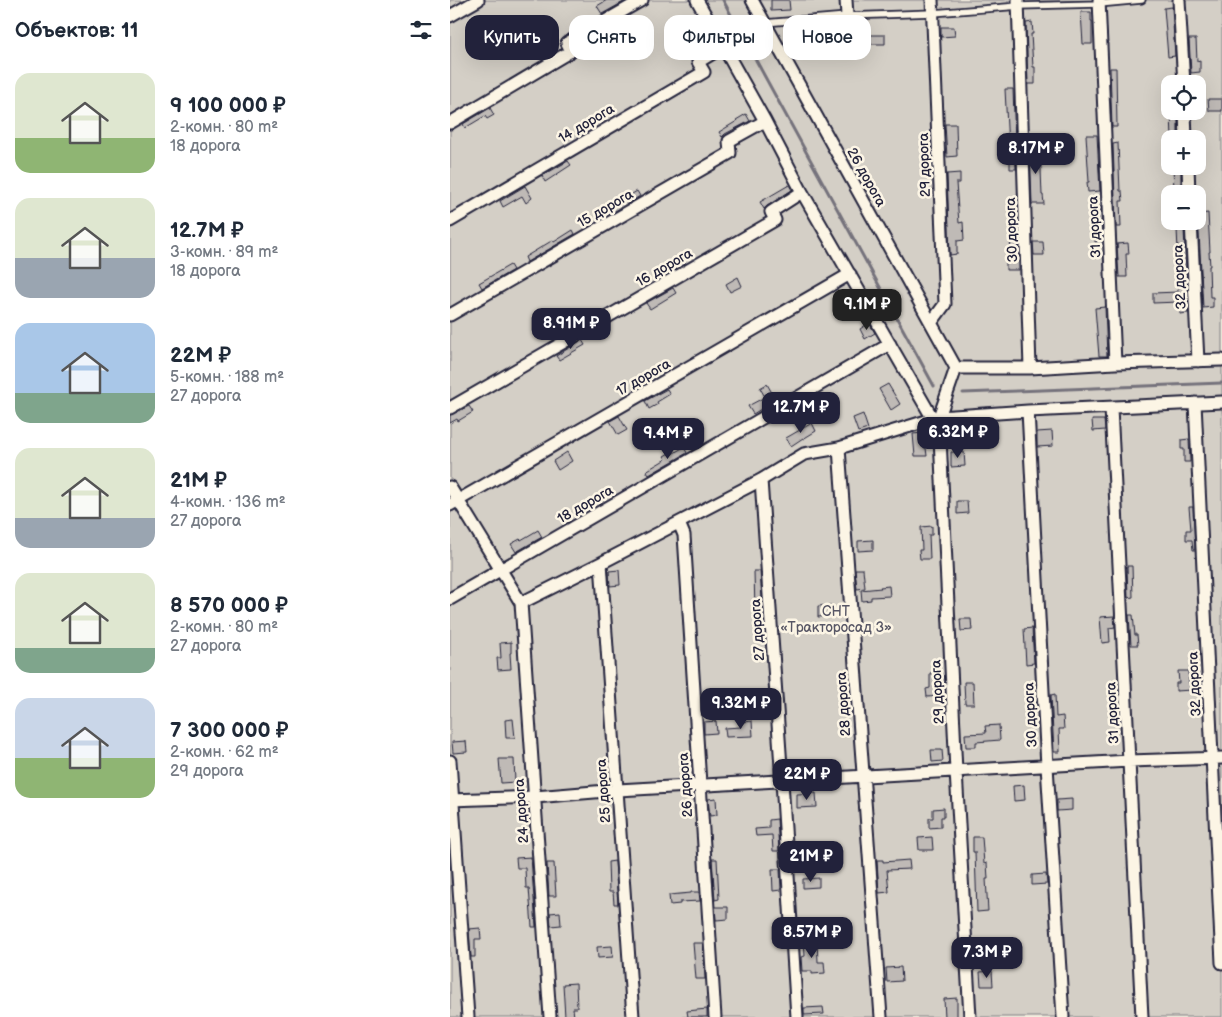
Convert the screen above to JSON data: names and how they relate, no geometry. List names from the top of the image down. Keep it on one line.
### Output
{"streets":{"street":["14 дорога","29 дорога","26 дорога","15 дорога","31 дорога","30 дорога","16 дорога","32 дорога","17 дорога","18 дорога","27 дорога","28 дорога","25 дорога","24 дорога"]},"crossings":[["29 дорога","26 дорога"]],"parks":["СНТ «Тракторосад 3»"],"page":{"heading":"Объектов: 11","chip":["Купить","Снять","Фильтры","Новое"],"list":[{"name":"9 100 000 ₽","note":"2-комн. · 80 m² · 18 дорога"},{"name":"12.7M ₽","note":"3-комн. · 89 m² · 18 дорога"},{"name":"22M ₽","note":"5-комн. · 188 m² · 27 дорога"},{"name":"21M ₽","note":"4-комн. · 136 m² · 27 дорога"},{"name":"8 570 000 ₽","note":"2-комн. · 80 m² · 27 дорога"},{"name":"7 300 000 ₽","note":"2-комн. · 62 m² · 29 дорога"}],"map_buttons":["+","−"],"price":["8.17M ₽","9.1M ₽","8.91M ₽","12.7M ₽","6.32M ₽","9.4M ₽","9.32M ₽","22M ₽","21M ₽","8.57M ₽","7.3M ₽"]}}
